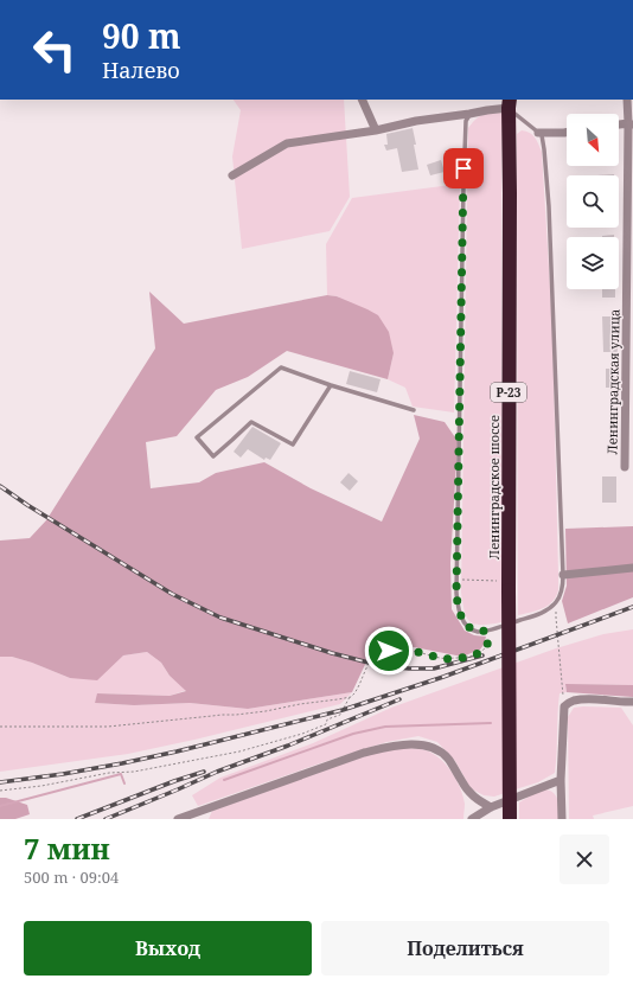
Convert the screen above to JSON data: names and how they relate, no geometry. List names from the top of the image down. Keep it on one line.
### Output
{"streets":{"highway":["Р-23","Ленинградское шоссе"],"street":["Ленинградская улица"]},"north":"bottom right","page":{"turn":["90 m","Налево"],"heading":["7 мин","500 m · 09:04"],"buttons":["Выход","Поделиться"]}}
